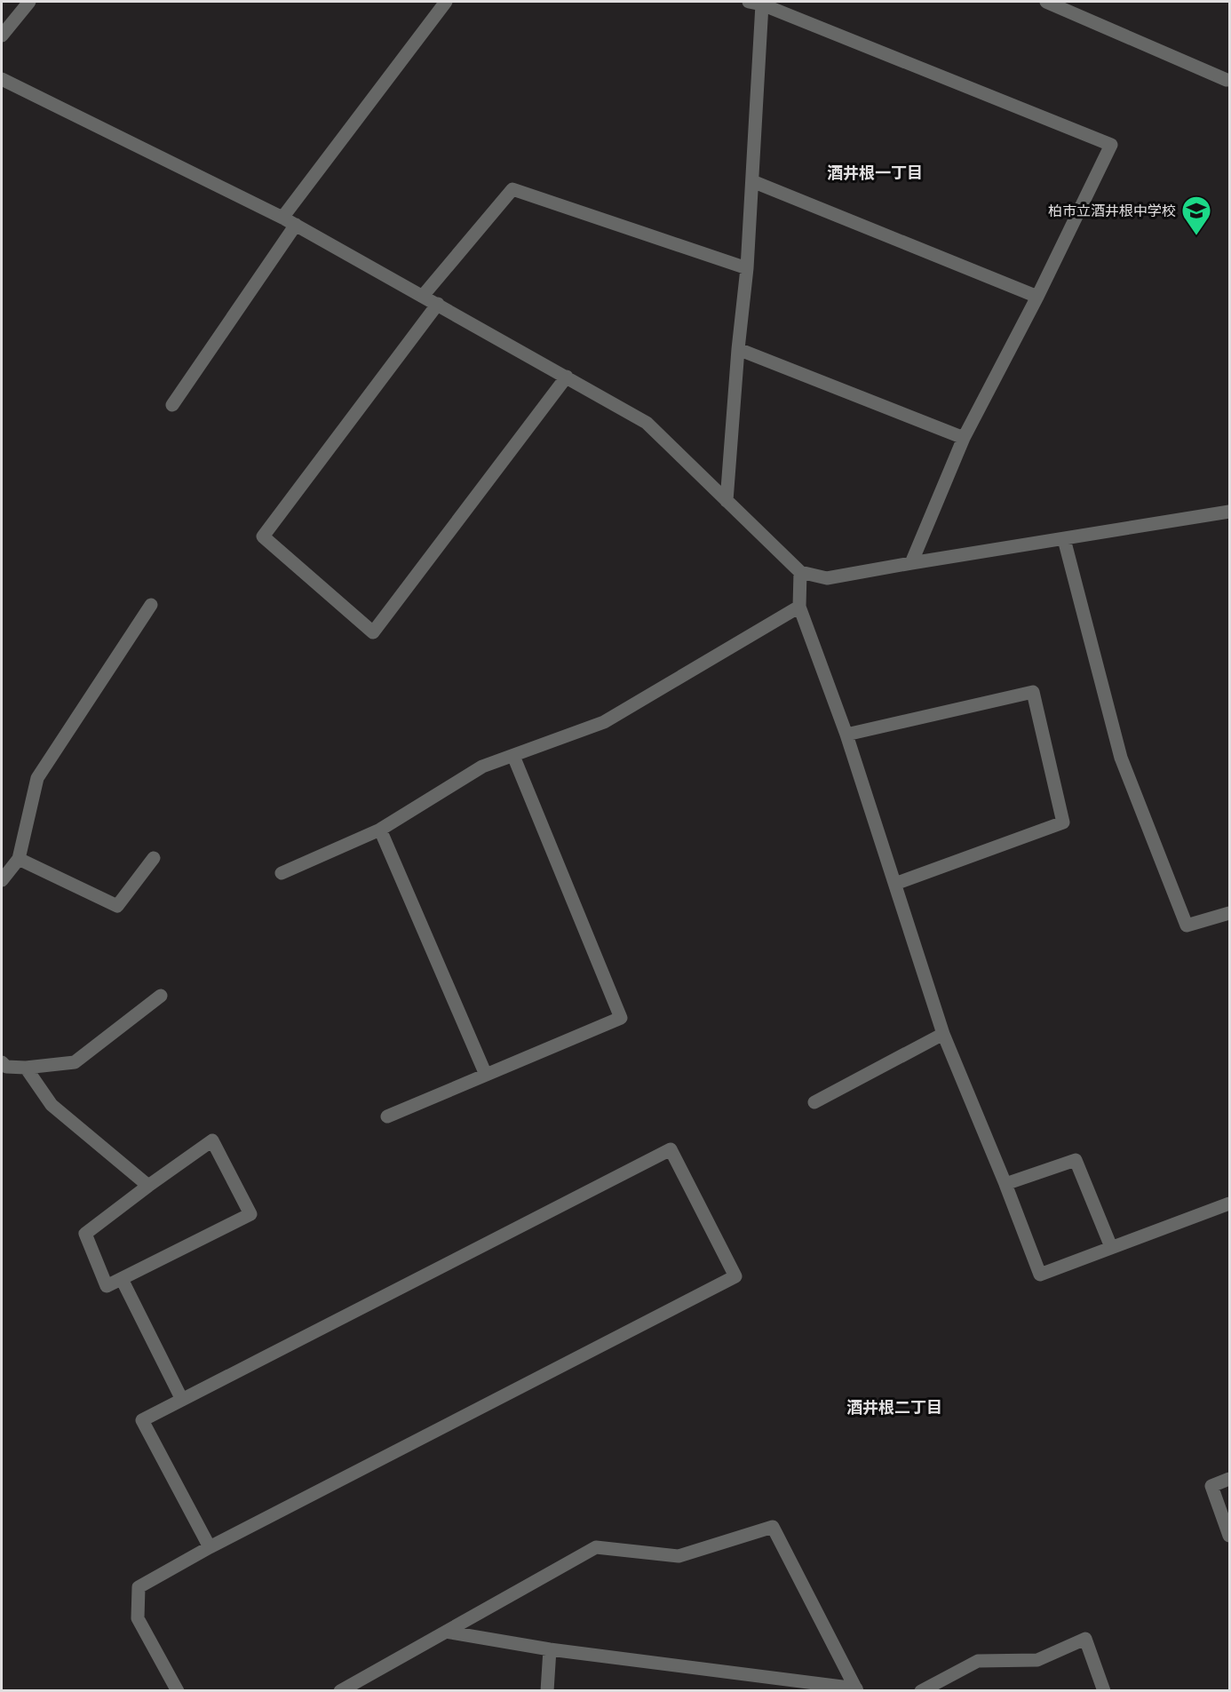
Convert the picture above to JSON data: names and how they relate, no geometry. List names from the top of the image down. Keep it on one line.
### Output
{"districts":["酒井根一丁目","酒井根二丁目"],"places":{"school or university":["柏市立酒井根中学校"]}}
